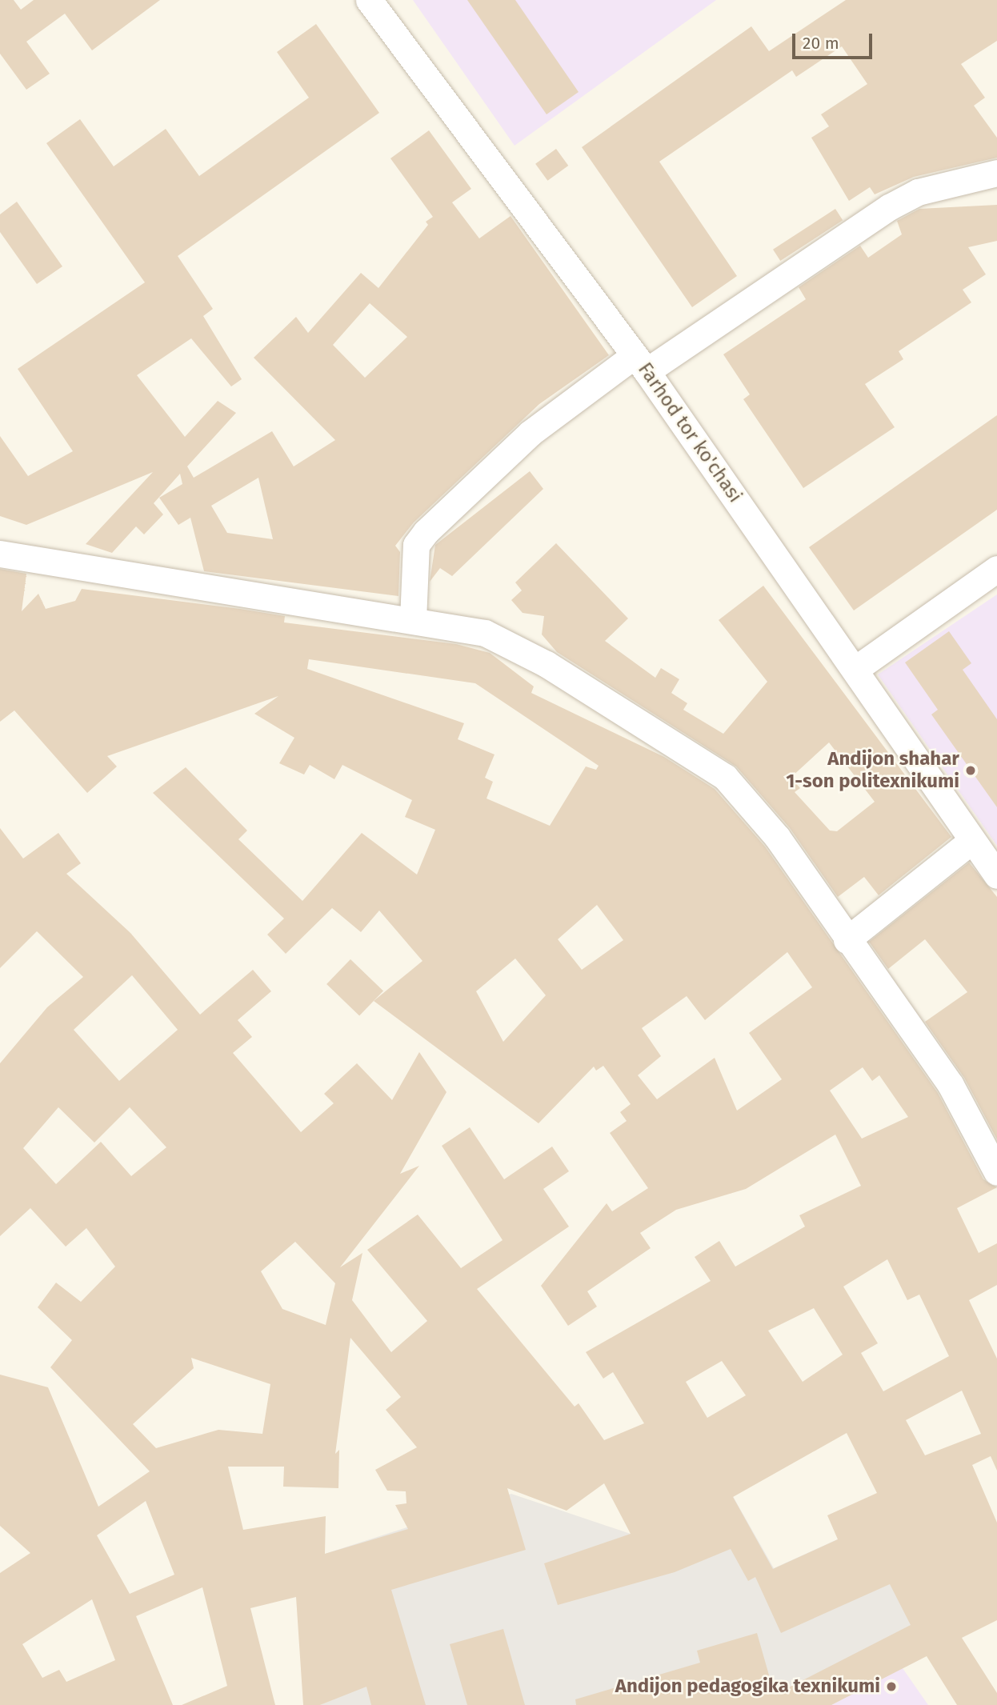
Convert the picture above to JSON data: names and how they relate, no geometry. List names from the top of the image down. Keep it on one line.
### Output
{"streets":{"street":["Farhod tor ko'chasi"]},"places":["Andijon shahar 1-son politexnikumi","Andijon pedagogika texnikumi"],"scale_bar":"20 m"}
